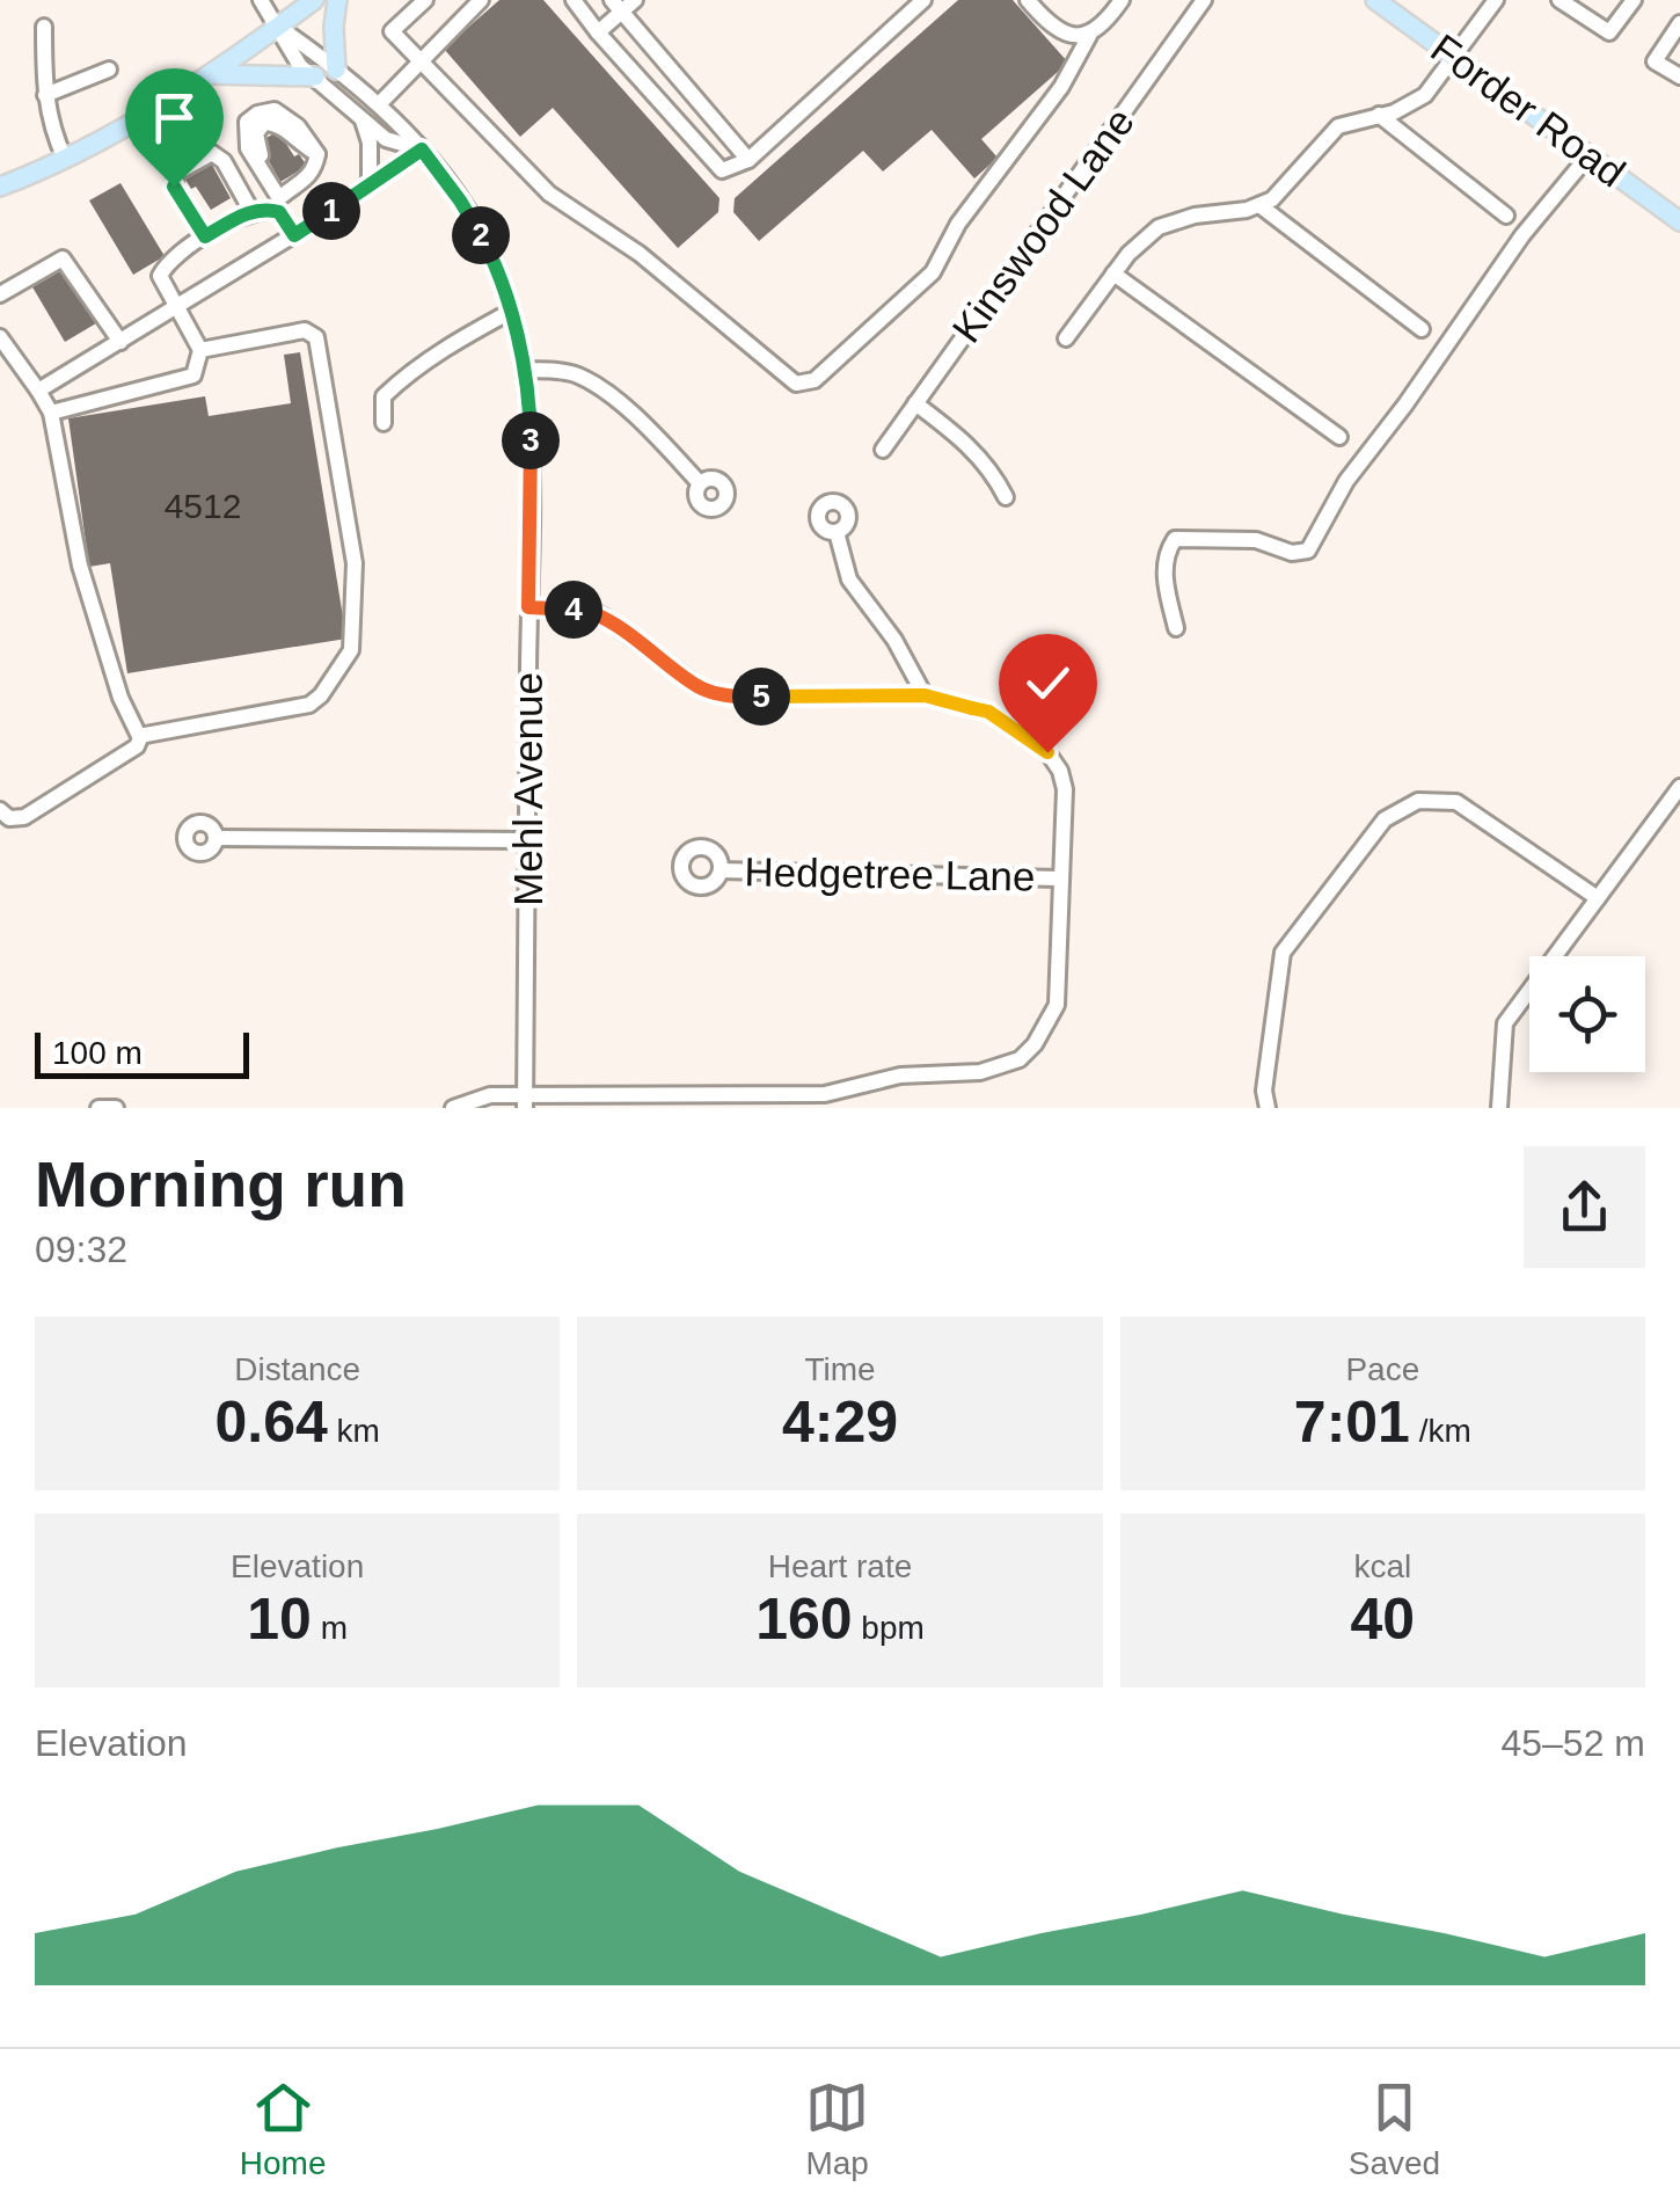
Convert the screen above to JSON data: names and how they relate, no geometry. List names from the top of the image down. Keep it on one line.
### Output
{"streets":{"main road":["Forder Road"],"street":["Kinswood Lane","Mehl Avenue","Hedgetree Lane"]},"house_numbers":["4512"],"scale_bar":"100 m","page":{"pins":["1","2","3","4","5"],"scale":"100 m","heading":["Morning run","09:32"],"stats":[["Distance","0.64 km"],["Time","4:29"],["Pace","7:01 /km"],["Elevation","10 m"],["Heart rate","160 bpm"],["kcal","40"]],"chart":["Elevation","45–52 m"],"tabs":["Home","Map","Saved"]}}
